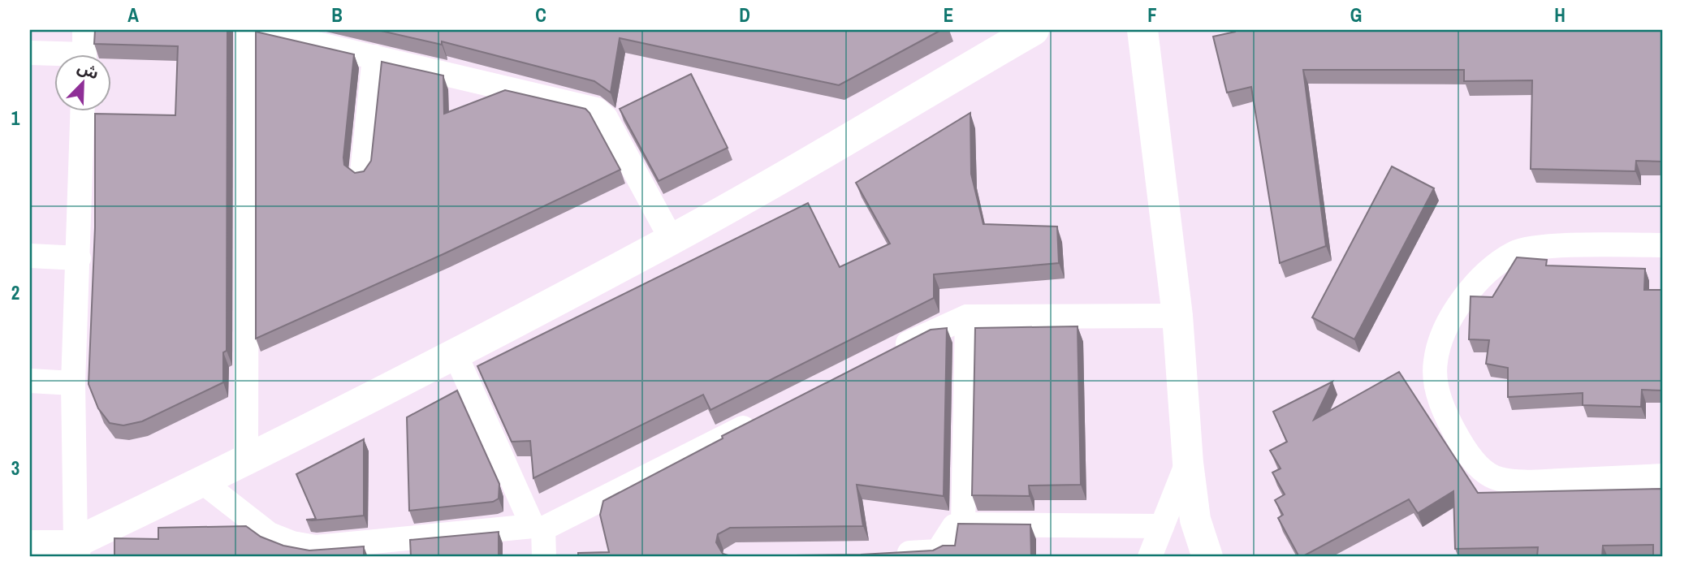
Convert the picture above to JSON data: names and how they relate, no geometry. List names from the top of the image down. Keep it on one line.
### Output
{"north":"top right","grid":{"columns":["A","B","C","D","E","F","G","H"],"rows":["1","2","3"]}}
